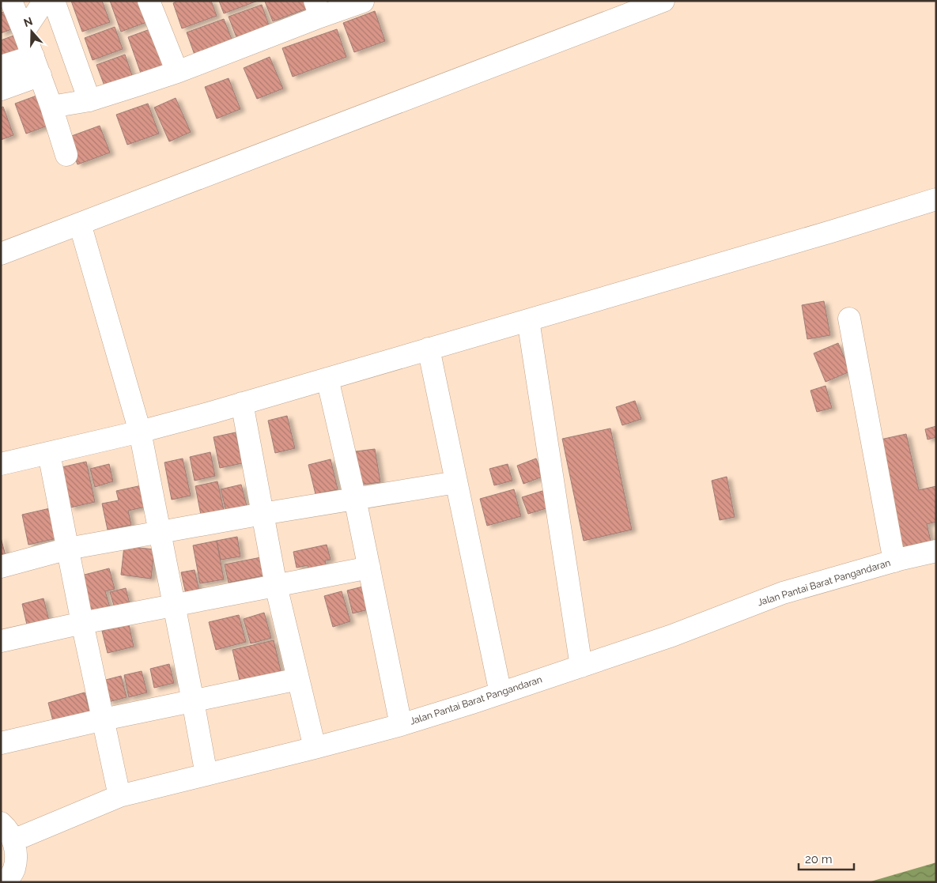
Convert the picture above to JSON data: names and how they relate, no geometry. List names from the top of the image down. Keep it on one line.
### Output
{"streets":{"street":["Jalan Pantai Barat Pangandaran"]},"scale_bar":"20 m","north":"top"}
